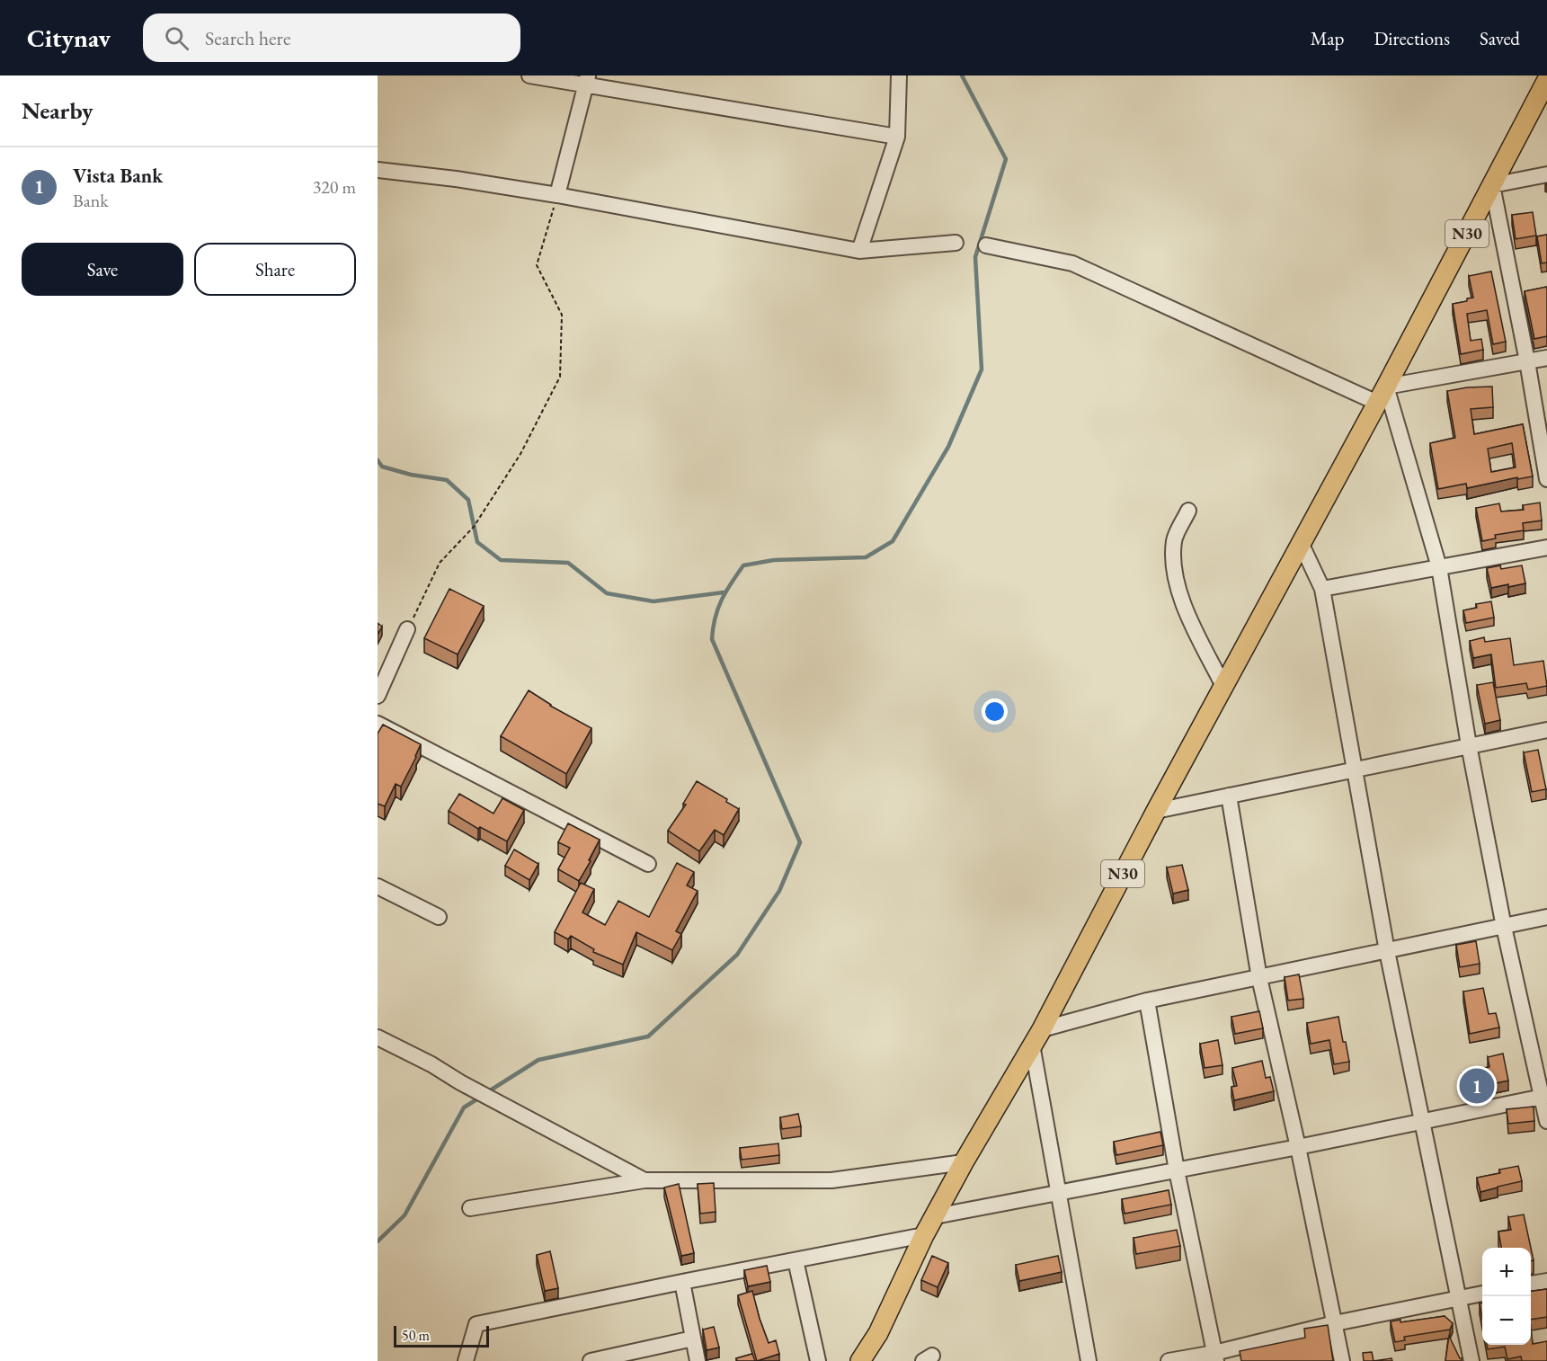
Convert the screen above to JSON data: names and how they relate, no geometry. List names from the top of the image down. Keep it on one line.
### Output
{"streets":{"main road":["N30"]},"scale_bar":"50 m","page":{"header":"Citynav","search":"Search here","nav":["Map","Directions","Saved"],"heading":"Nearby","list":[{"mark":"1","name":"Vista Bank","note":"Bank","value":"320 m"}],"buttons":["Save","Share"],"pins":"1","map_buttons":["+","−"],"scale":"50 m"}}
